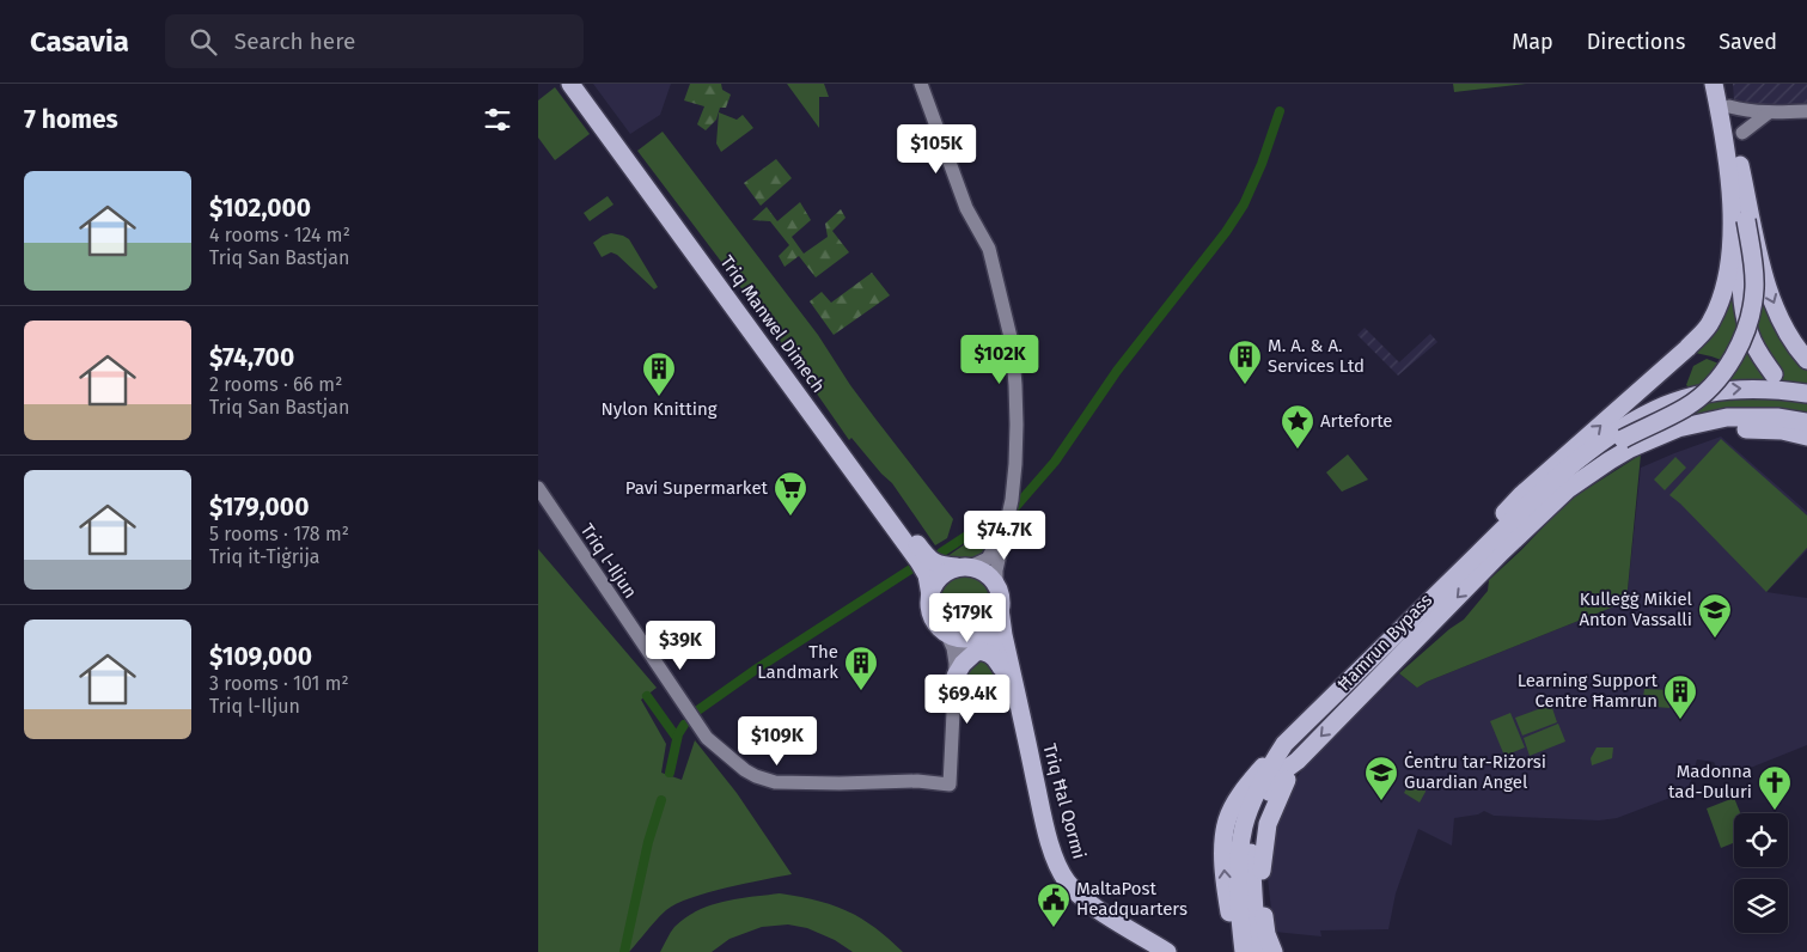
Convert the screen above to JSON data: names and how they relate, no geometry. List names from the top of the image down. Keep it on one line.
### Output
{"streets":{"highway":["Triq Manwel Dimech","Ħamrun Bypass","Triq Ħal Qormi"],"street":["Triq l-Iljun"]},"crossings":[["Triq Manwel Dimech","Triq Ħal Qormi"]],"places":{"building":["M. A. & A. Services Ltd","Nylon Knitting","The Landmark","Learning Support Centre Ħamrun"],"place":["Arteforte"],"supermarket":["Pavi Supermarket"],"school or university":["Kulleġġ Mikiel Anton Vassalli","Ċentru tar-Riżorsi Guardian Angel"],"church":["Madonna tad-Duluri"],"public building":["MaltaPost Headquarters"]},"page":{"header":"Casavia","search":"Search here","nav":["Map","Directions","Saved"],"heading":"7 homes","price":["$105K","$102K","$74.7K","$179K","$39K","$69.4K","$109K"],"list":[{"name":"$102,000","note":"4 rooms · 124 m² · Triq San Bastjan"},{"name":"$74,700","note":"2 rooms · 66 m² · Triq San Bastjan"},{"name":"$179,000","note":"5 rooms · 178 m² · Triq it-Tiġrija"},{"name":"$109,000","note":"3 rooms · 101 m² · Triq l-Iljun"}]}}
